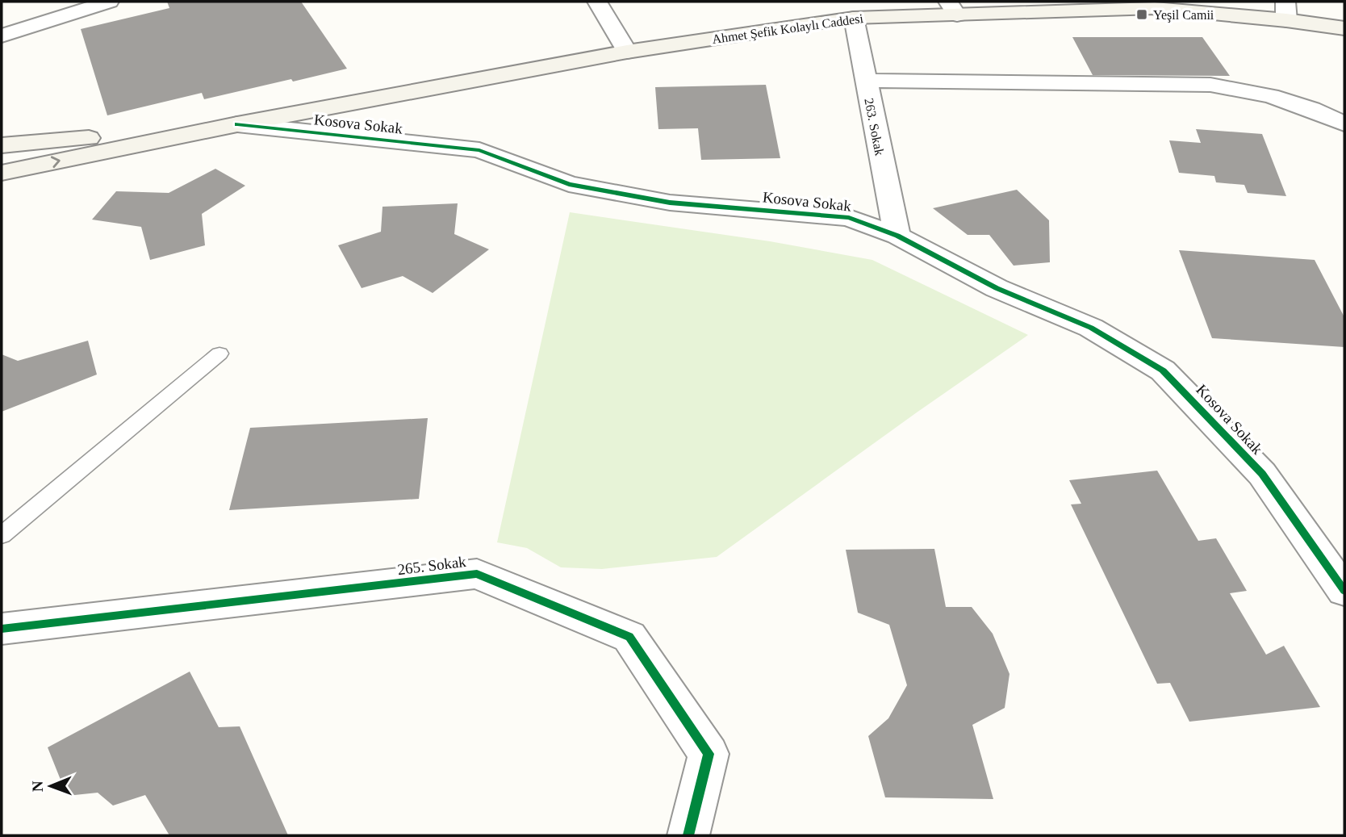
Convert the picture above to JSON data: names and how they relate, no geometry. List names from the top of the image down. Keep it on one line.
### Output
{"streets":{"main road":["Ahmet Şefik Kolaylı Caddesi"],"street":["Kosova Sokak","263. Sokak","265. Sokak"]},"crossings":[["Ahmet Şefik Kolaylı Caddesi","Kosova Sokak"],["Ahmet Şefik Kolaylı Caddesi","263. Sokak"],["Kosova Sokak","263. Sokak"]],"places":{"transit":["Yeşil Camii"]},"north":"left"}
